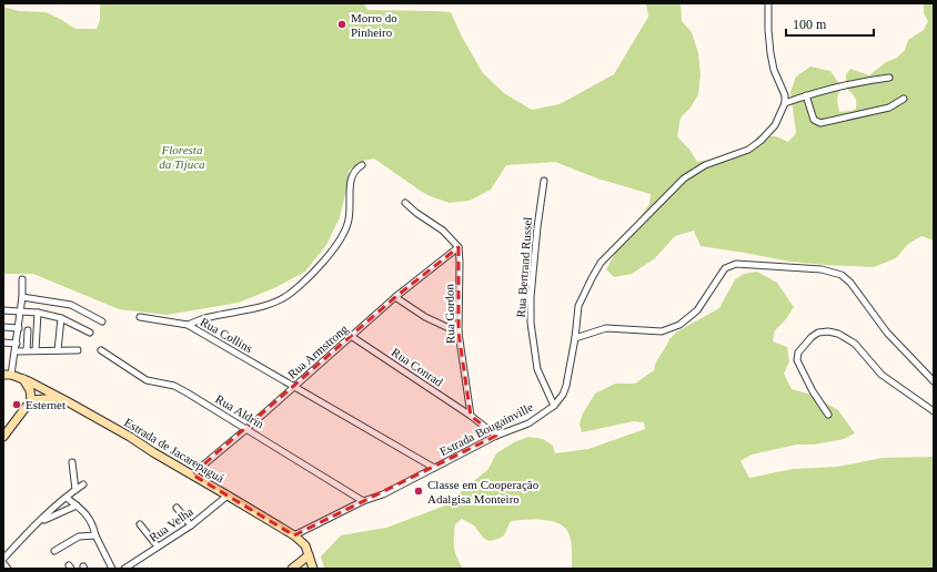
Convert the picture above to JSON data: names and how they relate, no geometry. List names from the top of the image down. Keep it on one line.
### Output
{"streets":{"street":["Rua Bertrand Russel","Rua Gordon","Rua Collins","Rua Armstrong","Rua Conrad","Rua Aldrin","Estrada Bougainville","Estrada de Jacarepaguá","Rua Velha"]},"crossings":[["Rua Bertrand Russel","Estrada Bougainville"],["Rua Gordon","Rua Armstrong"],["Rua Gordon","Rua Conrad"],["Rua Collins","Rua Armstrong"],["Rua Collins","Estrada Bougainville"],["Rua Armstrong","Rua Conrad"],["Rua Armstrong","Rua Aldrin"],["Rua Armstrong","Estrada de Jacarepaguá"],["Rua Aldrin","Estrada Bougainville"],["Estrada Bougainville","Estrada de Jacarepaguá"],["Estrada de Jacarepaguá","Rua Velha"]],"parks":["Floresta da Tijuca"],"places":["Morro do Pinheiro","Esternet","Classe em Cooperação Adalgisa Monteiro"],"scale_bar":"100 m"}
